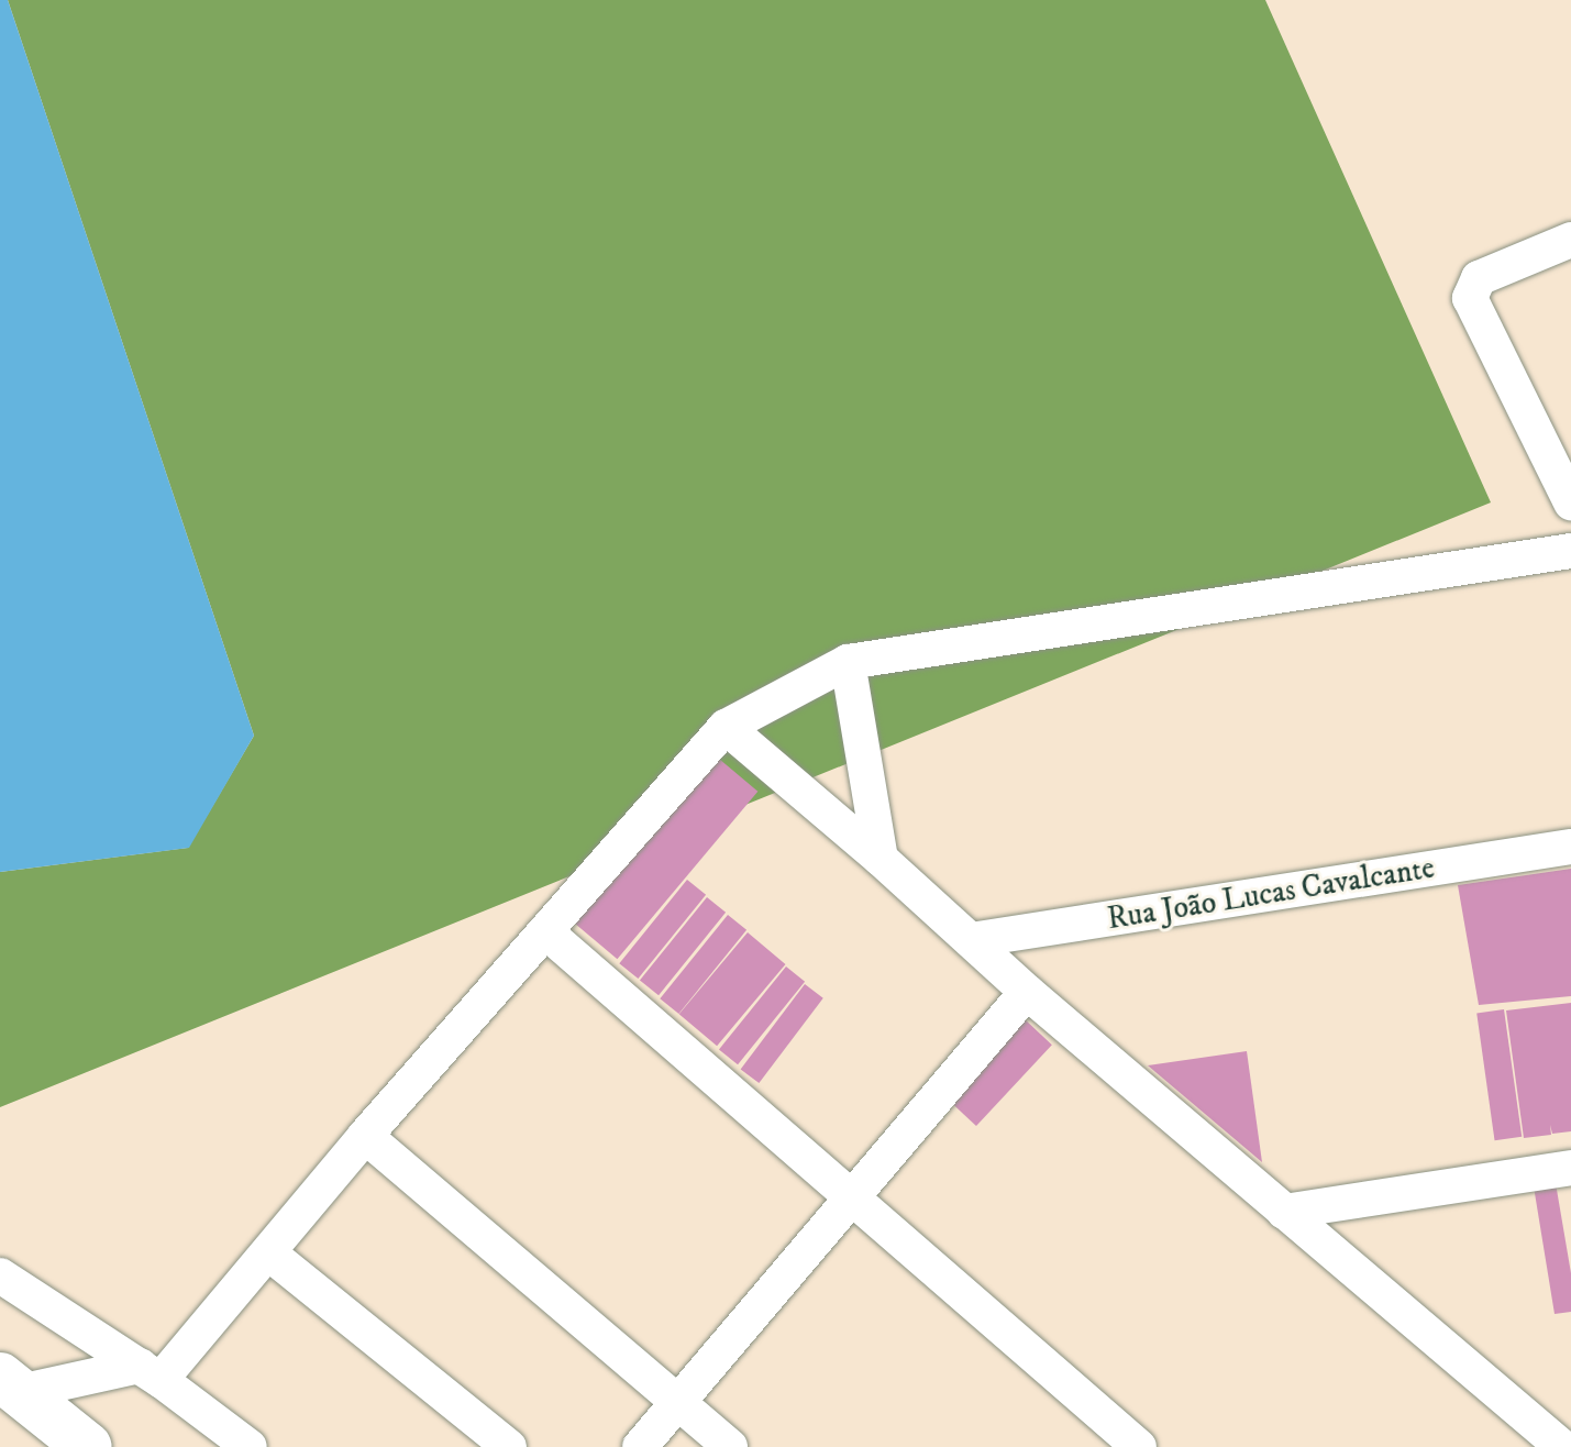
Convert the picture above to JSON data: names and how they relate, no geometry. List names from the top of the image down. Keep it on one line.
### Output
{"streets":{"street":["Rua João Lucas Cavalcante"]}}
